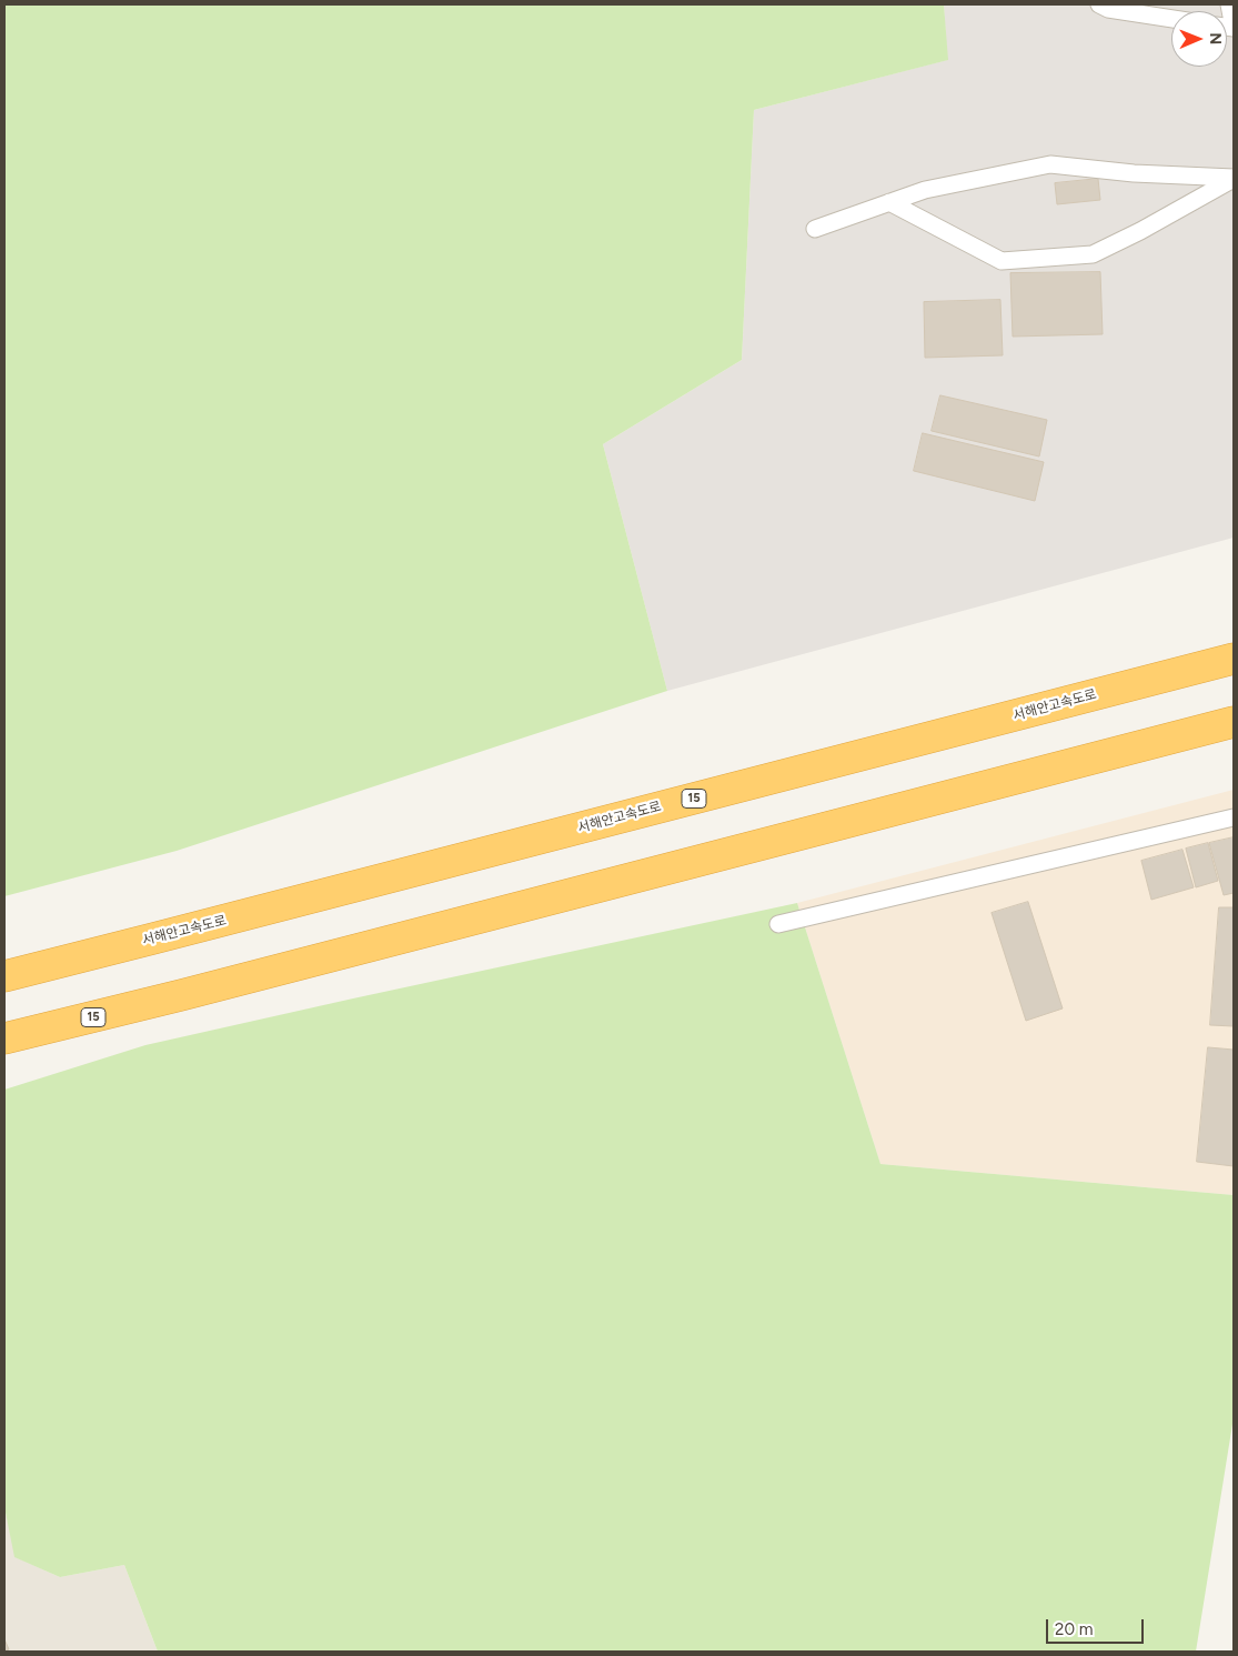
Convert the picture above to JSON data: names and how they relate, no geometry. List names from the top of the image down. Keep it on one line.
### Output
{"streets":{"highway":["서해안고속도로","15"]},"scale_bar":"20 m","north":"right"}
